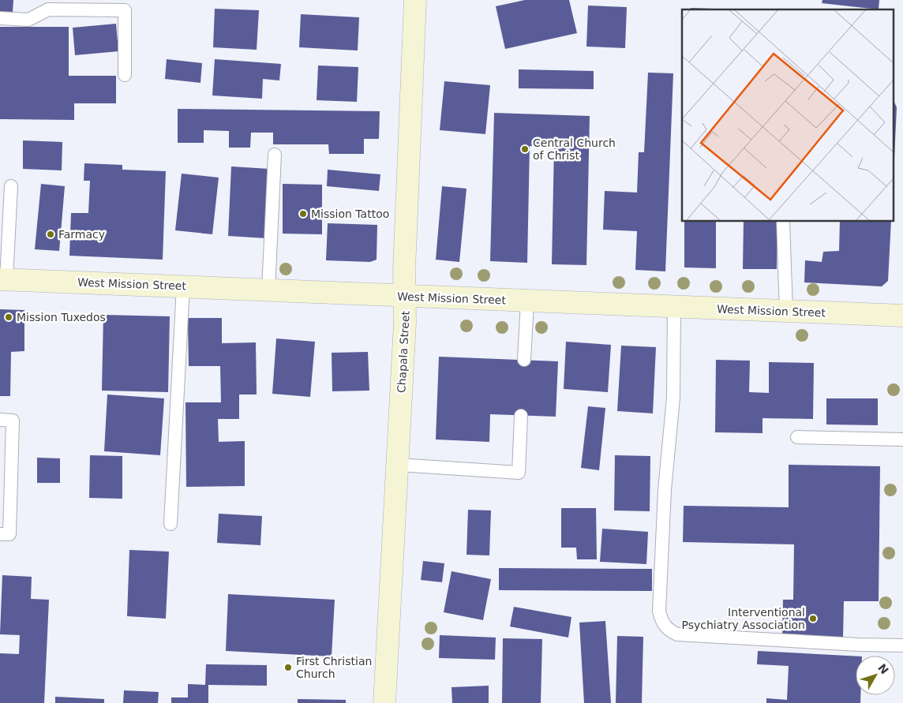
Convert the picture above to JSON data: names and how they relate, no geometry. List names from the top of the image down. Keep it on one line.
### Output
{"streets":{"main road":["West Mission Street","Chapala Street"]},"crossings":[["West Mission Street","Chapala Street"]],"places":["Central Church of Christ","Mission Tattoo","Farmacy","Mission Tuxedos","Interventional Psychiatry Association","First Christian Church"],"north":"top right"}
